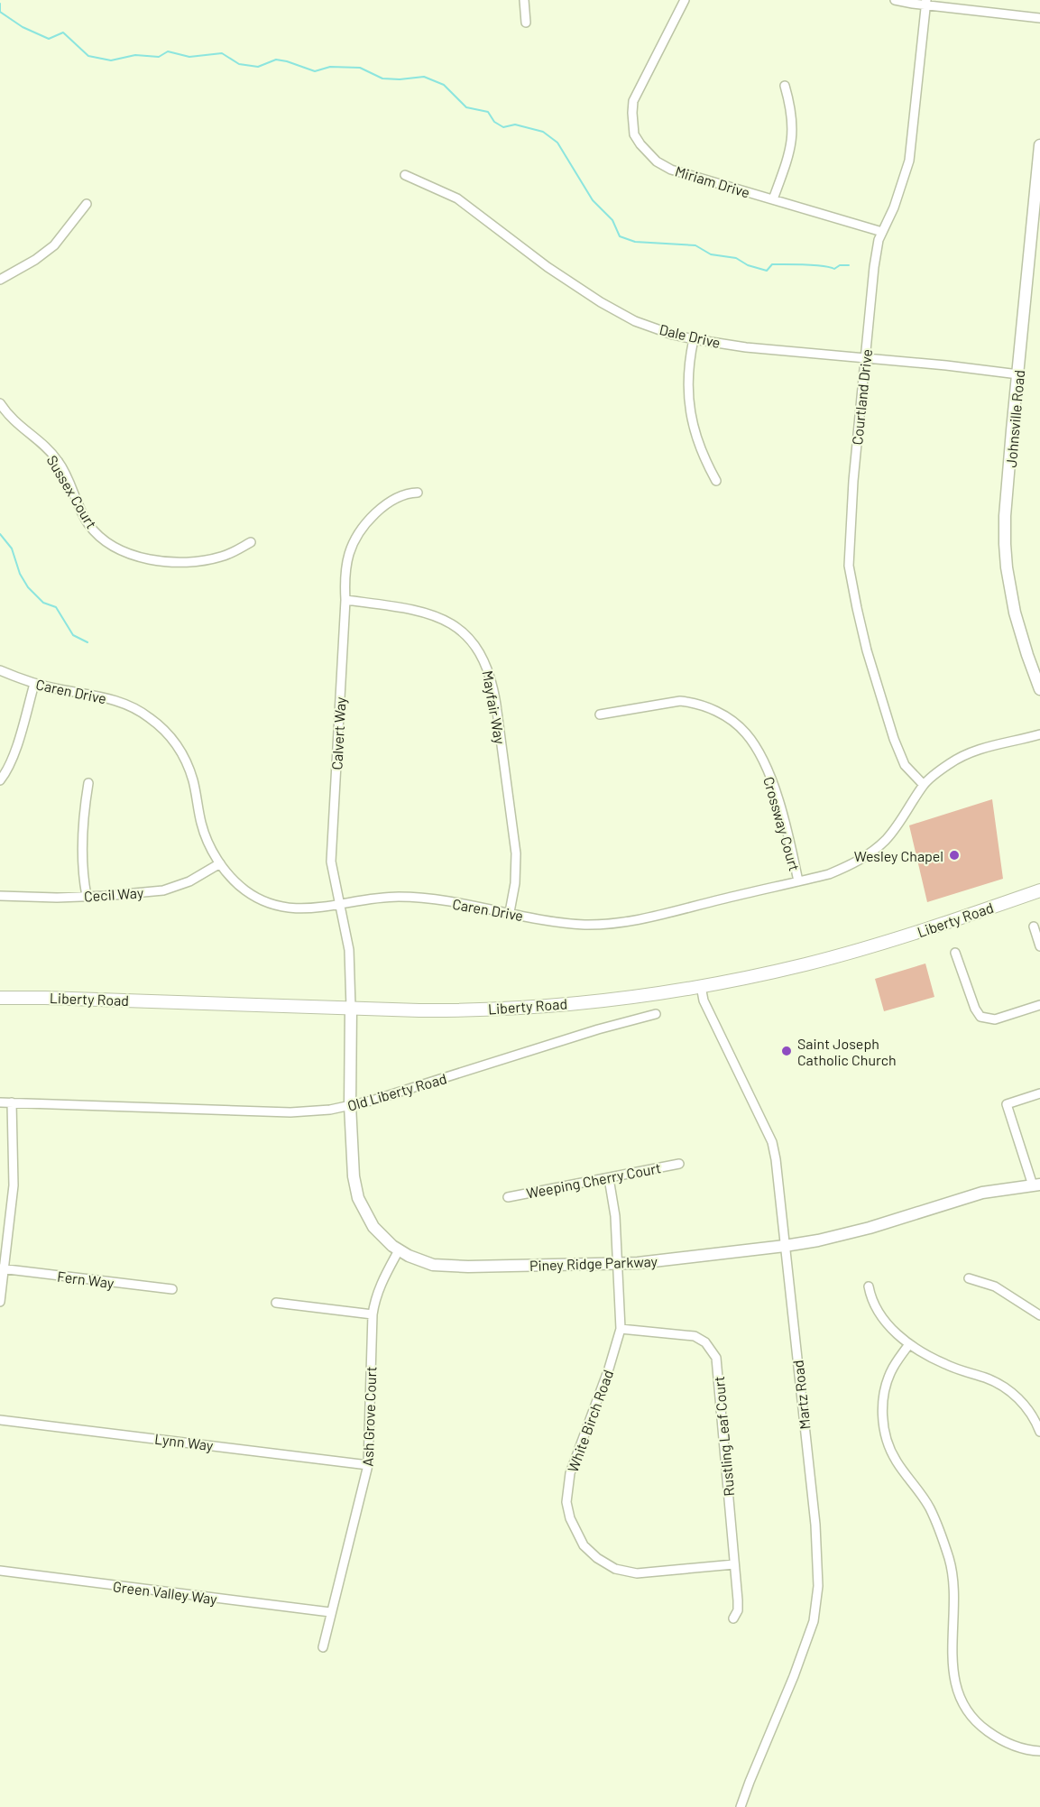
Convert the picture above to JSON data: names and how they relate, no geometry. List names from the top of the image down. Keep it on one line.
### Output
{"streets":{"main road":["Liberty Road"],"street":["Miriam Drive","Dale Drive","Courtland Drive","Johnsville Road","Sussex Court","Caren Drive","Mayfair Way","Calvert Way","Crossway Court","Cecil Way","Old Liberty Road","Weeping Cherry Court","Piney Ridge Parkway","Fern Way","Martz Road","Ash Grove Court","White Birch Road","Rustling Leaf Court","Lynn Way","Green Valley Way"]},"crossings":[["Miriam Drive","Courtland Drive"],["Dale Drive","Courtland Drive"],["Dale Drive","Johnsville Road"],["Courtland Drive","Caren Drive"],["Caren Drive","Mayfair Way"],["Caren Drive","Calvert Way"],["Caren Drive","Crossway Court"],["Caren Drive","Cecil Way"],["Mayfair Way","Calvert Way"],["Calvert Way","Liberty Road"],["Calvert Way","Piney Ridge Parkway"],["Liberty Road","Piney Ridge Parkway"],["Liberty Road","Martz Road"],["Old Liberty Road","Piney Ridge Parkway"],["Weeping Cherry Court","White Birch Road"],["Piney Ridge Parkway","Martz Road"],["Piney Ridge Parkway","Ash Grove Court"],["Piney Ridge Parkway","White Birch Road"],["Ash Grove Court","Lynn Way"],["Ash Grove Court","Green Valley Way"],["White Birch Road","Rustling Leaf Court"]],"places":["Wesley Chapel","Saint Joseph Catholic Church"]}
